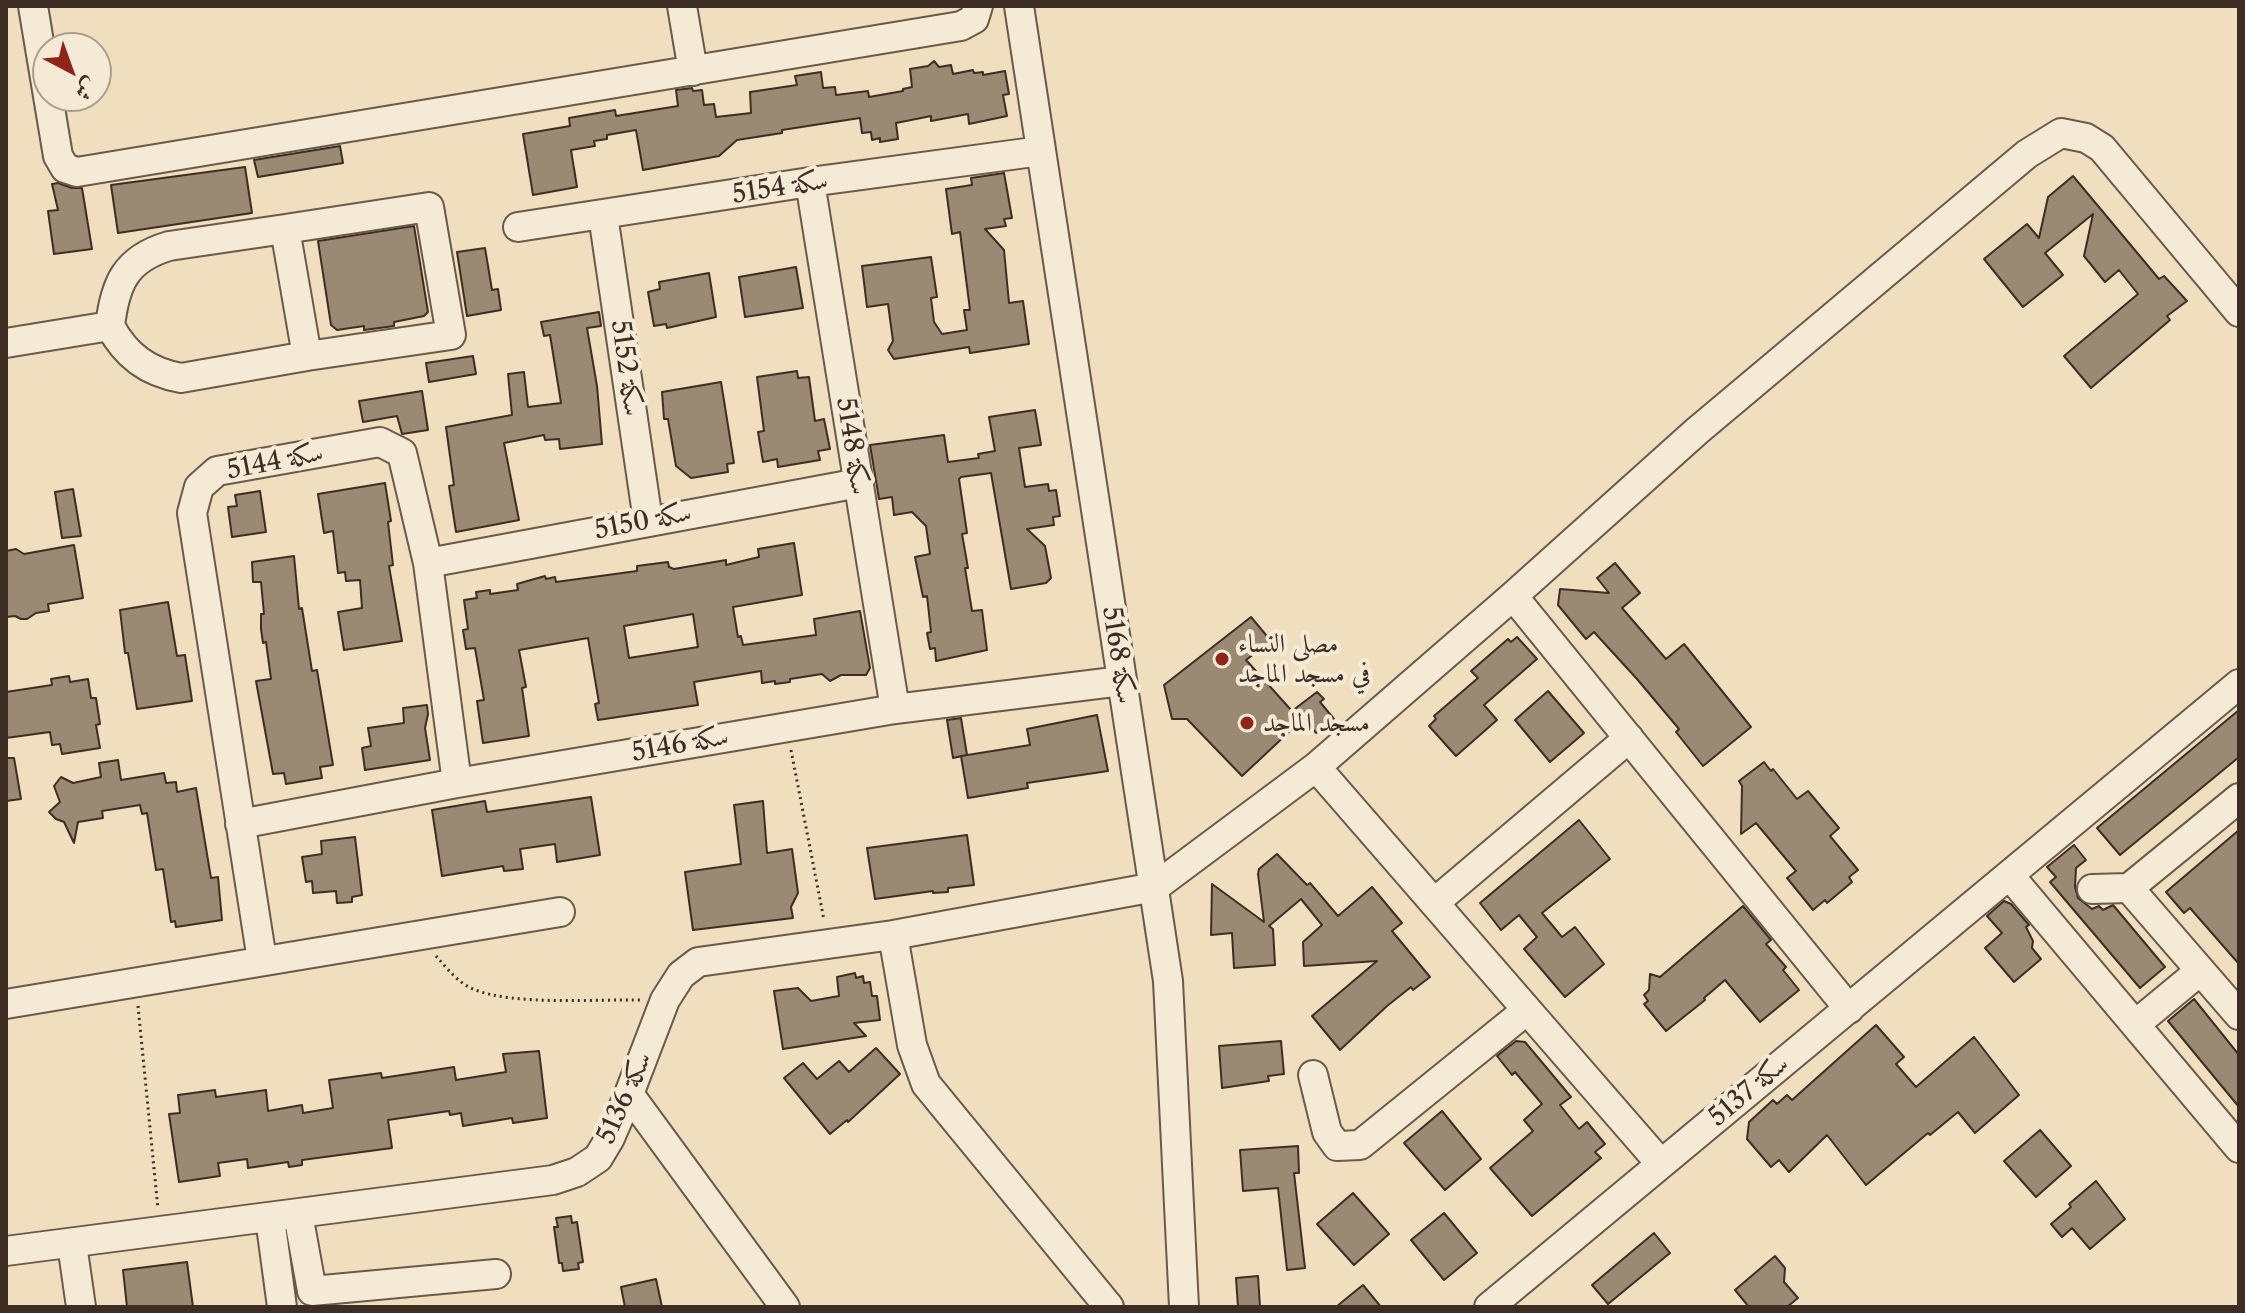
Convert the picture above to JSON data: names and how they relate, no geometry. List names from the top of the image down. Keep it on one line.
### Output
{"streets":{"street":["سكة 5154","سكة 5152","سكة 5148","سكة 5144","سكة 5150","سكة 5168","سكة 5146","سكة 5137","سكة 5136"]},"crossings":[["سكة 5154","سكة 5152"],["سكة 5154","سكة 5148"],["سكة 5154","سكة 5168"],["سكة 5152","سكة 5150"],["سكة 5148","سكة 5150"],["سكة 5148","سكة 5146"],["سكة 5144","سكة 5150"],["سكة 5144","سكة 5146"],["سكة 5168","سكة 5146"],["سكة 5168","سكة 5136"]],"places":["مصلى النساء في مسجد الماجد","مسجد الماجد"],"north":"bottom right"}
